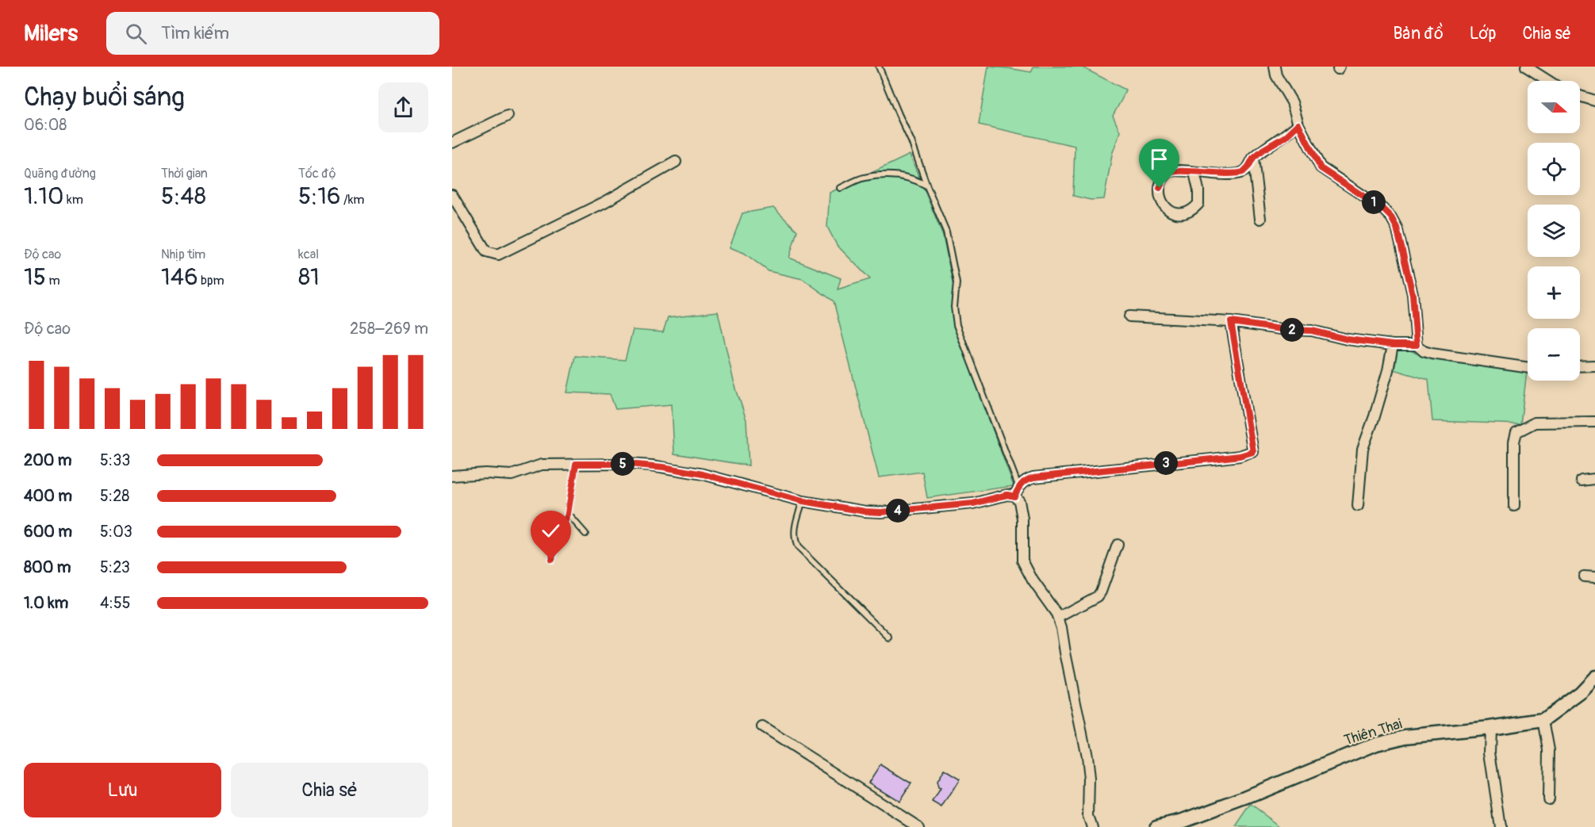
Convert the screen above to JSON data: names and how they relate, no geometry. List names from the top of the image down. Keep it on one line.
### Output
{"streets":{"street":["Thiên Thai"]},"north":"right","page":{"header":"Milers","search":"Tìm kiếm","nav":["Bản đồ","Lớp","Chia sẻ"],"heading":["Chạy buổi sáng","06:08"],"map_buttons":["+","−"],"stats":[["Quãng đường","1.10 km"],["Thời gian","5:48"],["Tốc độ","5:16 /km"],["Độ cao","15 m"],["Nhịp tim","146 bpm"],["kcal","81"]],"pins":["1","2","3","5","4"],"chart":["Độ cao","258–269 m"],"list":[{"name":"200 m","note":"5:33"},{"name":"400 m","note":"5:28"},{"name":"600 m","note":"5:03"},{"name":"800 m","note":"5:23"},{"name":"1.0 km","note":"4:55"}],"buttons":["Lưu","Chia sẻ"]}}
